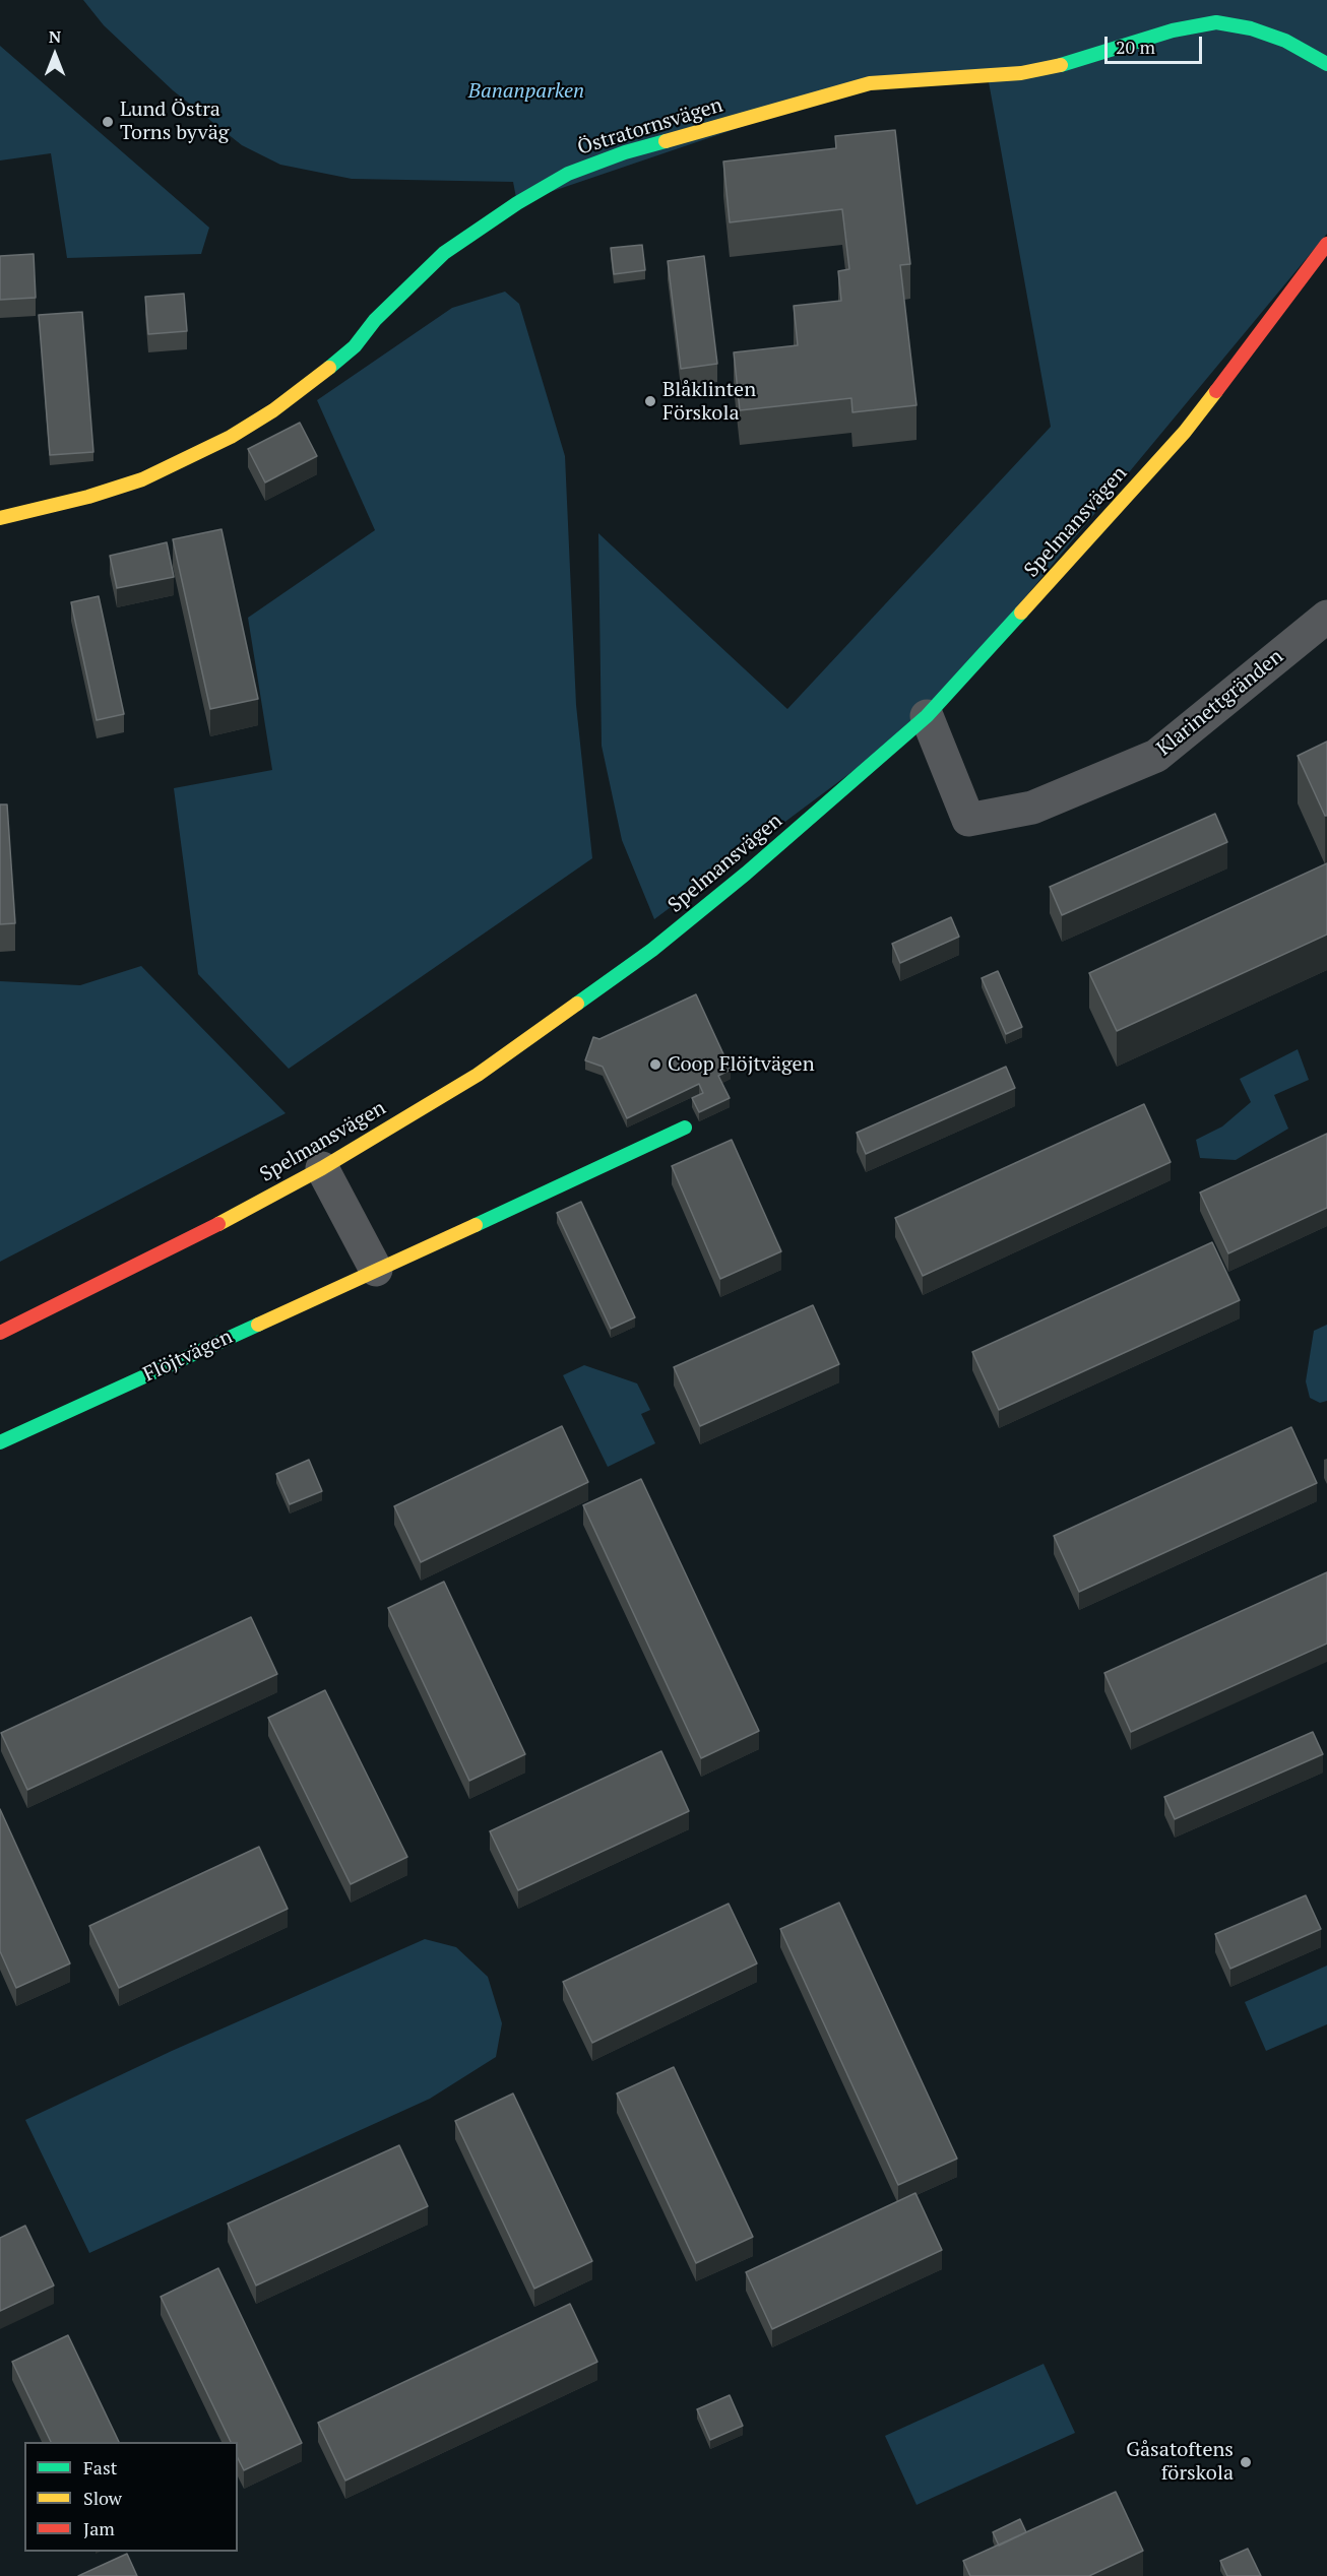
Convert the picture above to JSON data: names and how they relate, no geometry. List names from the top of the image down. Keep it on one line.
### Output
{"streets":{"street":["Östratornsvägen","Spelmansvägen","Klarinettgränden","Flöjtvägen"]},"crossings":[["Spelmansvägen","Klarinettgränden"]],"parks":["Bananparken"],"places":["Lund Östra Torns byväg","Blåklinten Förskola","Coop Flöjtvägen","Gåsatoftens förskola"],"legend":["Fast","Slow","Jam"],"scale_bar":"20 m","north":"top"}
